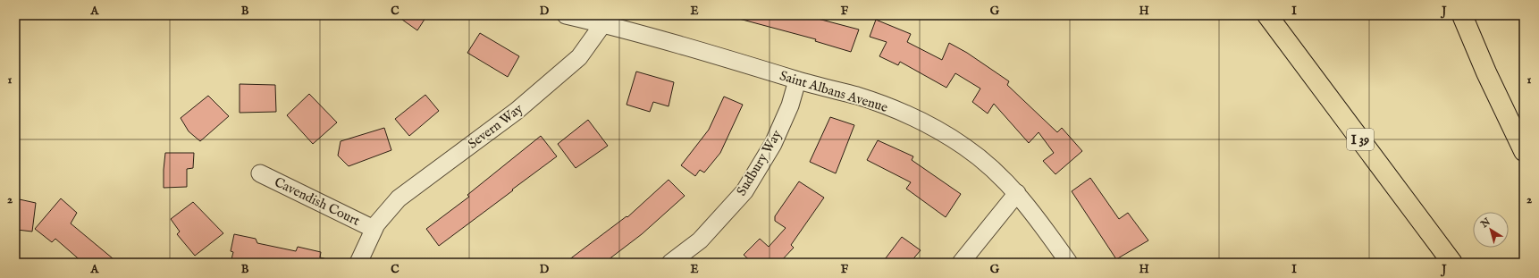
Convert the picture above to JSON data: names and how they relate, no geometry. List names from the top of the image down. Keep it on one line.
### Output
{"streets":{"highway":["I 39"],"street":["Saint Albans Avenue","Severn Way","Sudbury Way","Cavendish Court"]},"crossings":[["Saint Albans Avenue","Severn Way"],["Saint Albans Avenue","Sudbury Way"],["Severn Way","Cavendish Court"]],"north":"top left","grid":{"columns":["A","B","C","D","E","F","G","H","I","J"],"rows":["1","2"]}}
